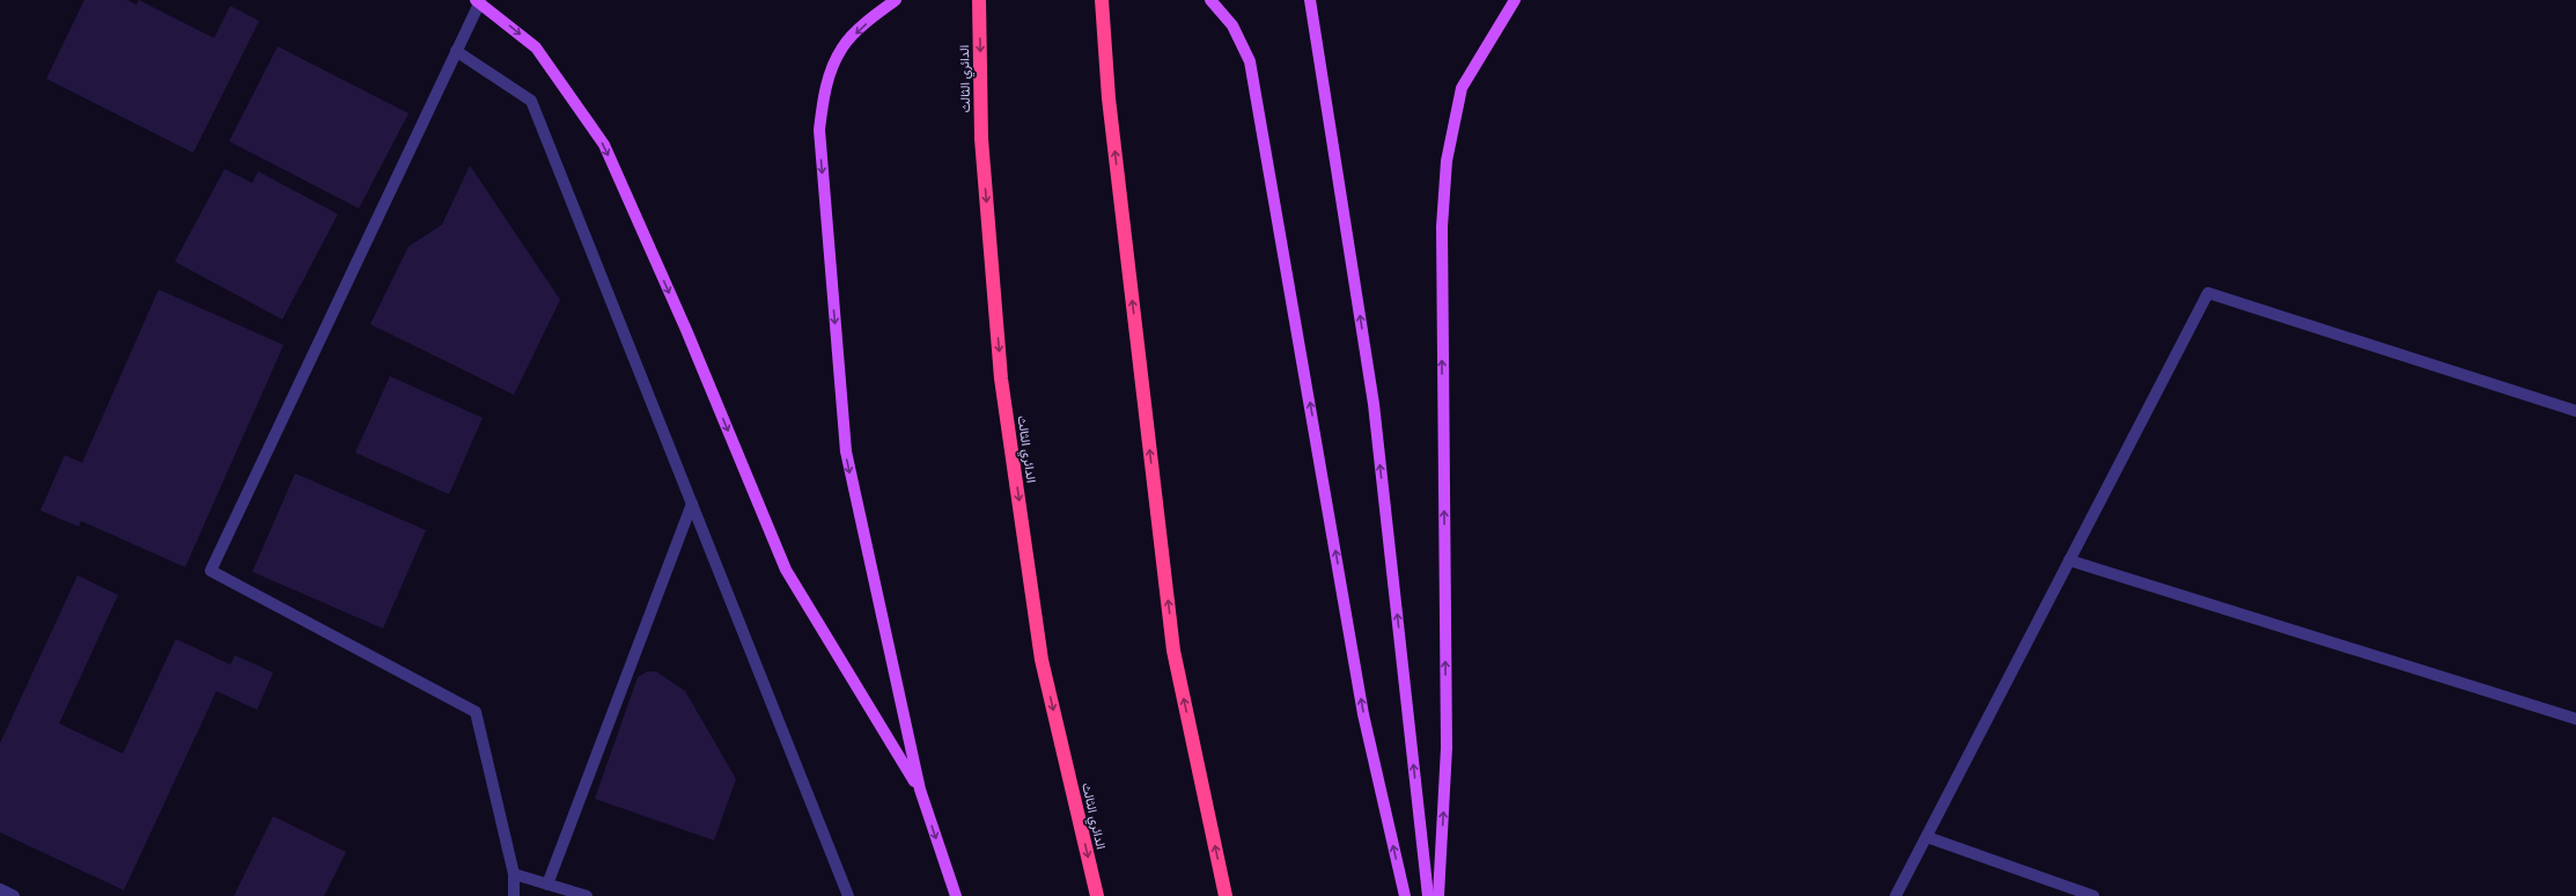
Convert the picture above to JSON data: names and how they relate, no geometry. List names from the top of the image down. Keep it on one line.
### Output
{"streets":{"highway":["الدائري الثالث"]},"one_way":["الدائري الثالث"]}
